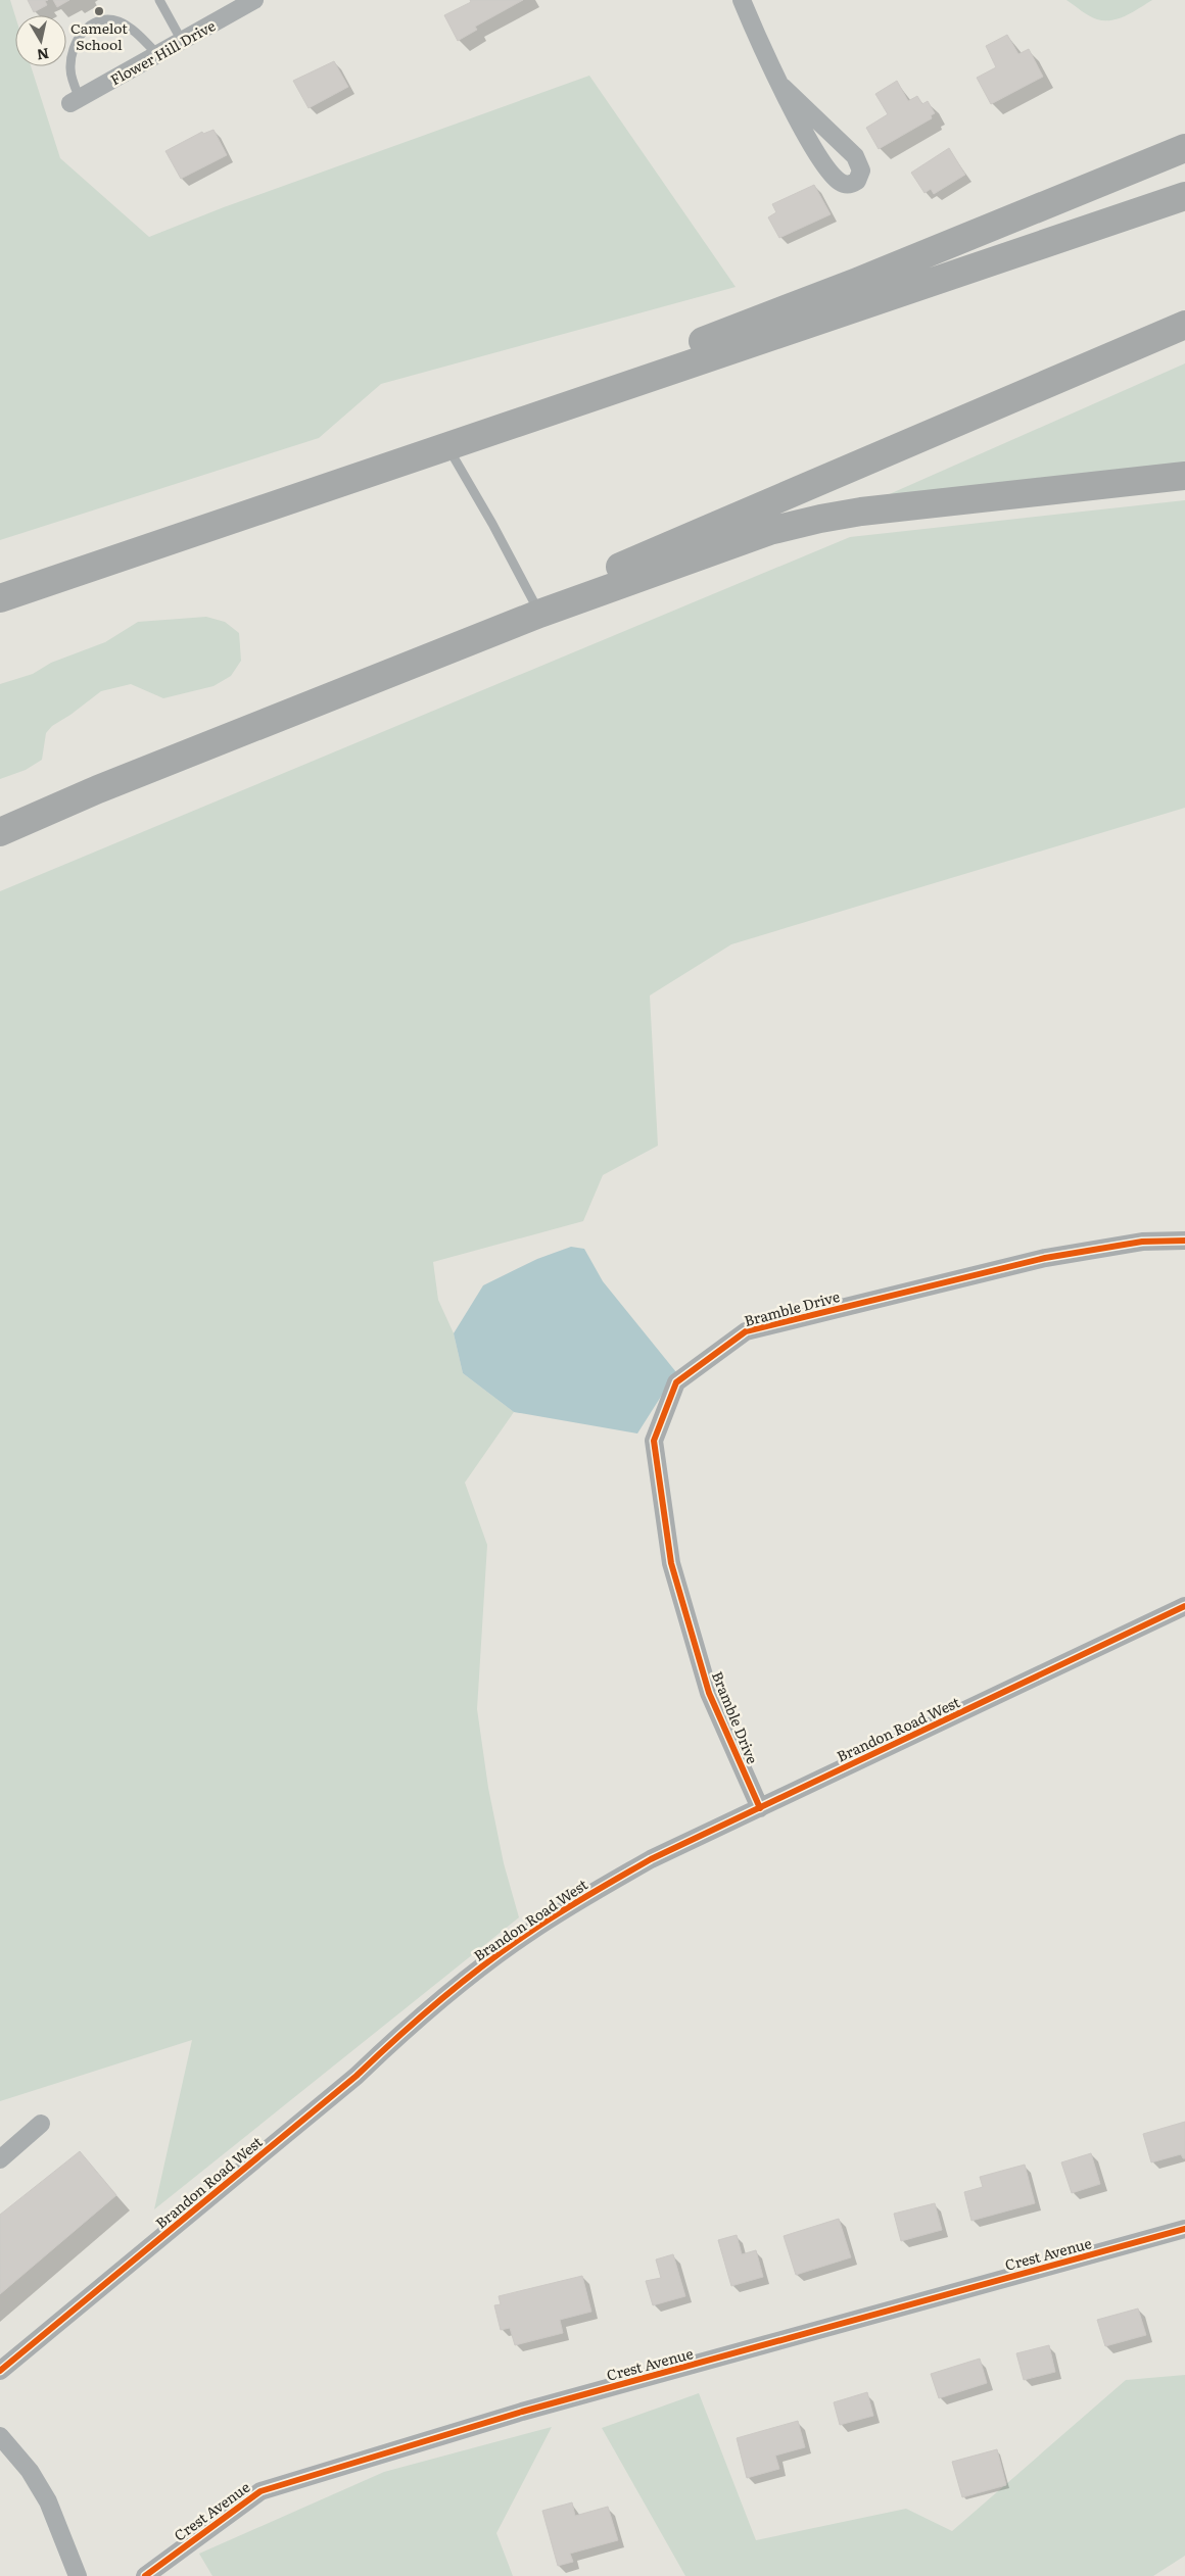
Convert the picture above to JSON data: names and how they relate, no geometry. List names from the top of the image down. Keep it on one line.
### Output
{"streets":{"street":["Flower Hill Drive","Bramble Drive","Brandon Road West","Crest Avenue"]},"crossings":[["Bramble Drive","Brandon Road West"]],"places":["Camelot School"],"north":"bottom"}
